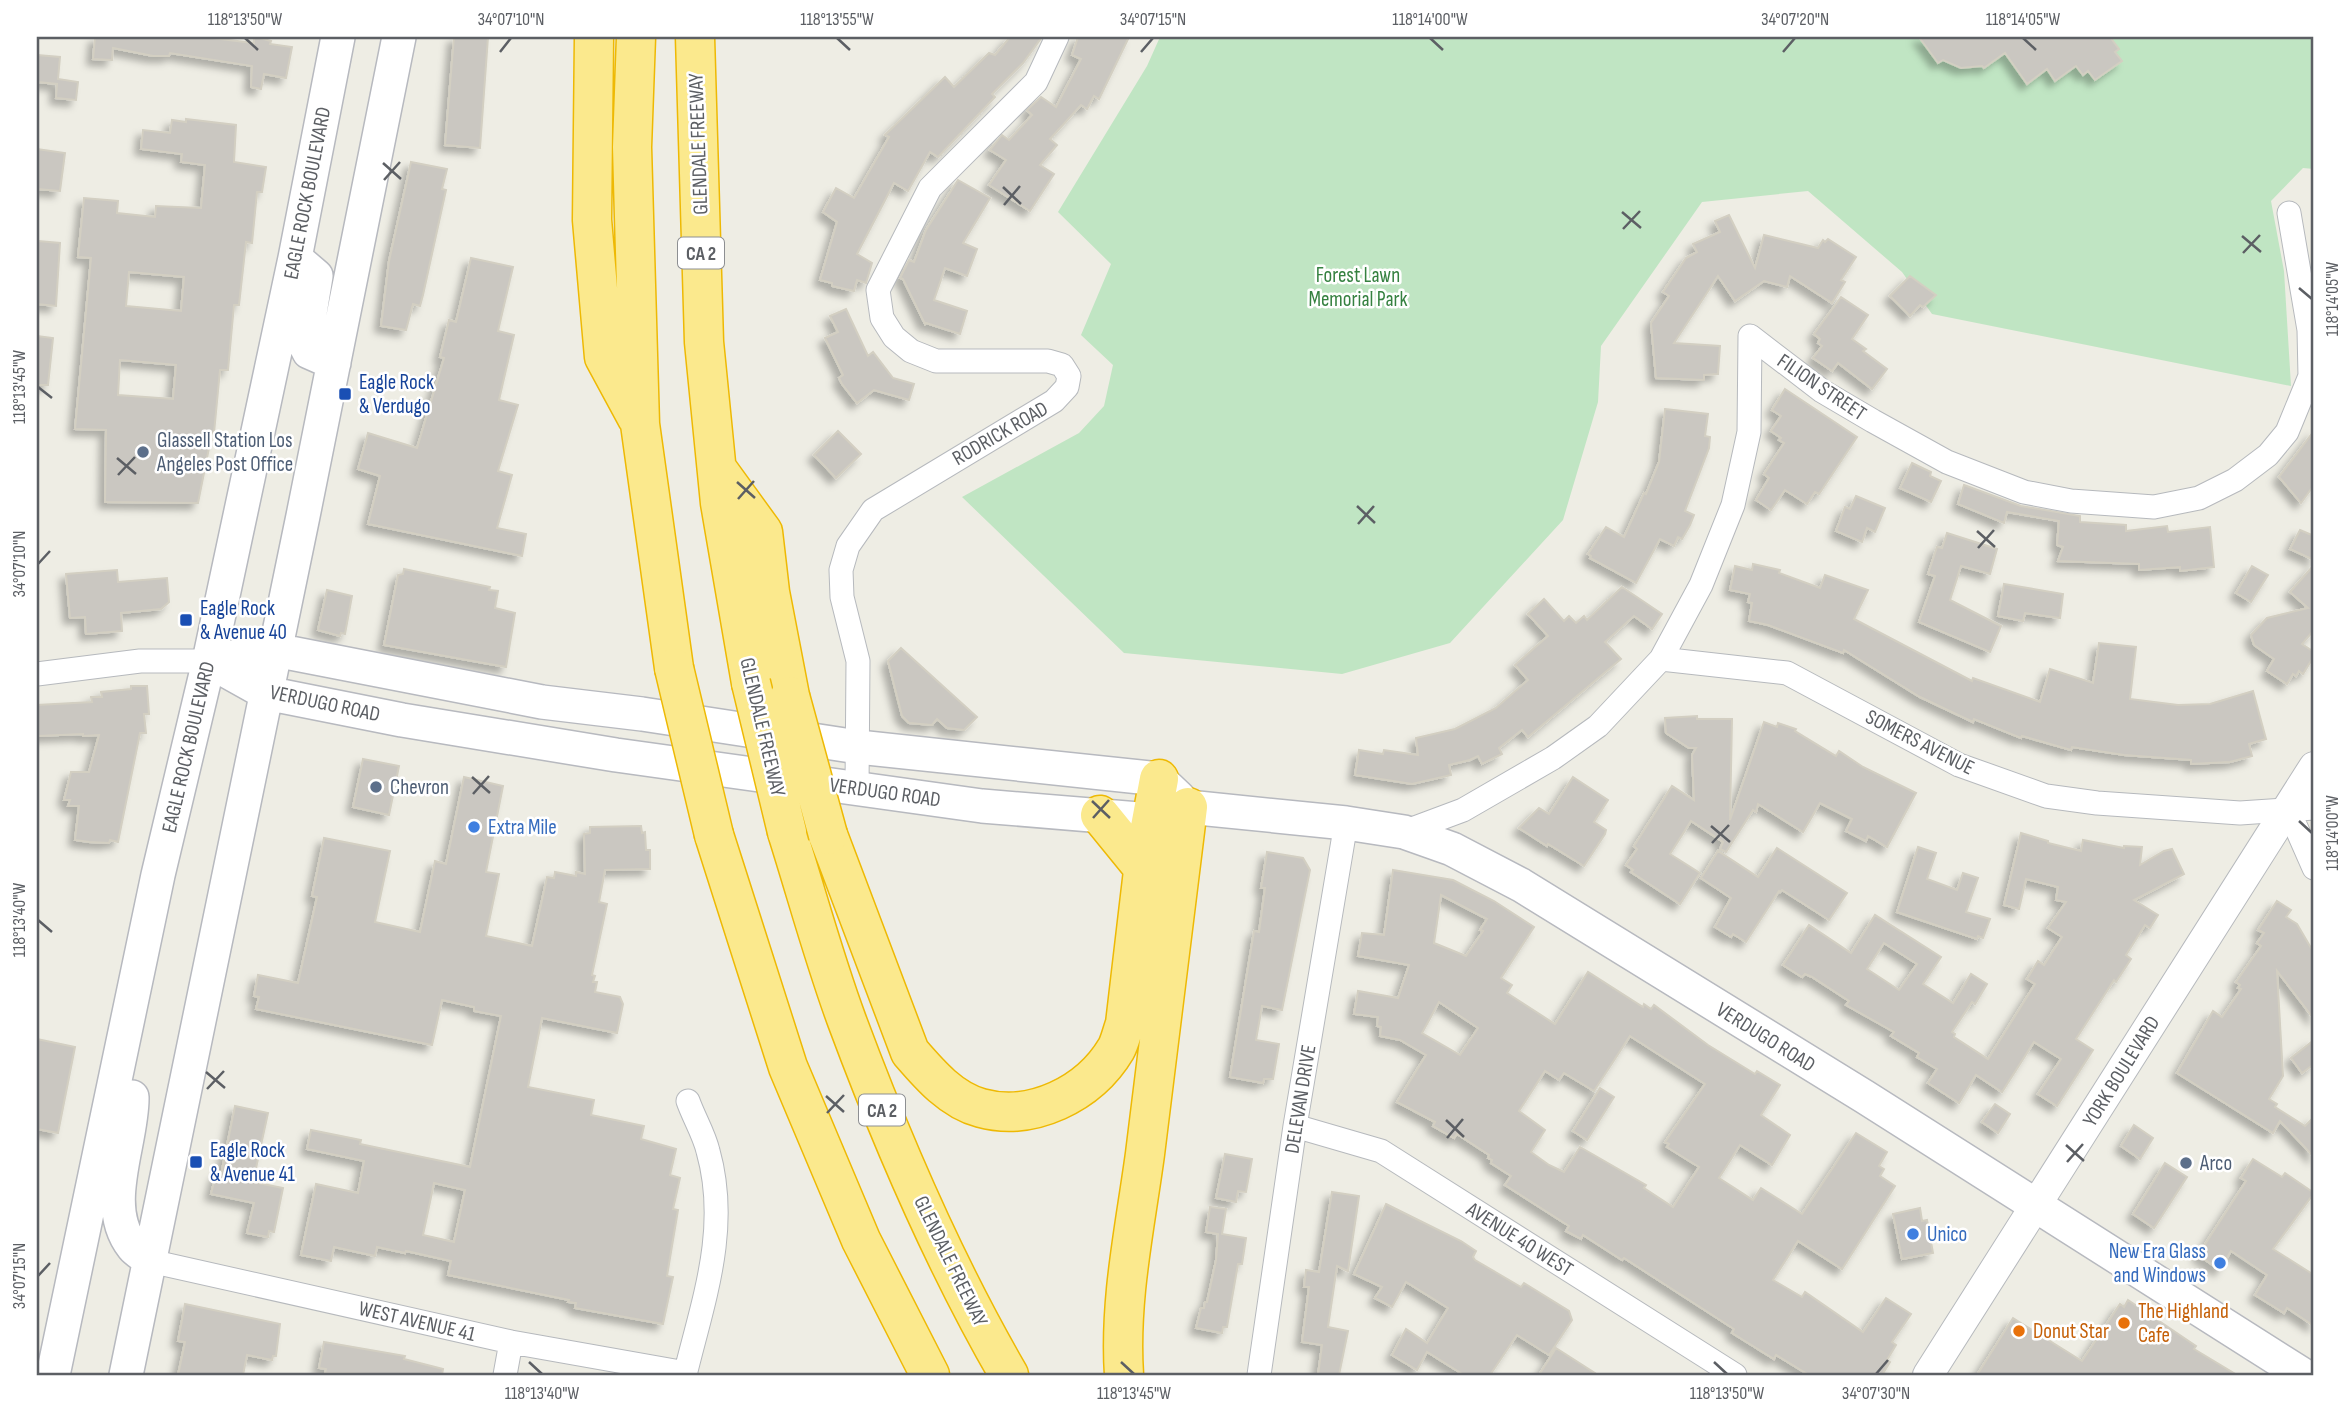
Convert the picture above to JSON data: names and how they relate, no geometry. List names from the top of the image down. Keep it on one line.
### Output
{"streets":{"highway":["GLENDALE FREEWAY","CA 2"],"main road":["EAGLE ROCK BOULEVARD","VERDUGO ROAD"],"street":["FILION STREET","RODRICK ROAD","SOMERS AVENUE","YORK BOULEVARD","DELEVAN DRIVE","AVENUE 40 WEST","WEST AVENUE 41"]},"crossings":[["EAGLE ROCK BOULEVARD","VERDUGO ROAD"],["FILION STREET","VERDUGO ROAD"],["FILION STREET","SOMERS AVENUE"],["RODRICK ROAD","VERDUGO ROAD"],["VERDUGO ROAD","YORK BOULEVARD"],["VERDUGO ROAD","DELEVAN DRIVE"],["SOMERS AVENUE","YORK BOULEVARD"],["DELEVAN DRIVE","AVENUE 40 WEST"]],"parks":["Forest Lawn Memorial Park"],"places":{"transit":["Eagle Rock & Verdugo","Eagle Rock & Avenue 40","Eagle Rock & Avenue 41"],"other":["Glassell Station Los Angeles Post Office","Chevron","Extra Mile","Arco","Unico","New Era Glass and Windows","The Highland Cafe","Donut Star"]},"coordinates":["118°13'50\"W","34°07'10\"N","118°13'55\"W","34°07'15\"N","118°14'00\"W","34°07'20\"N","118°14'05\"W","118°13'45\"W","118°13'40\"W","34°07'30\"N"]}
